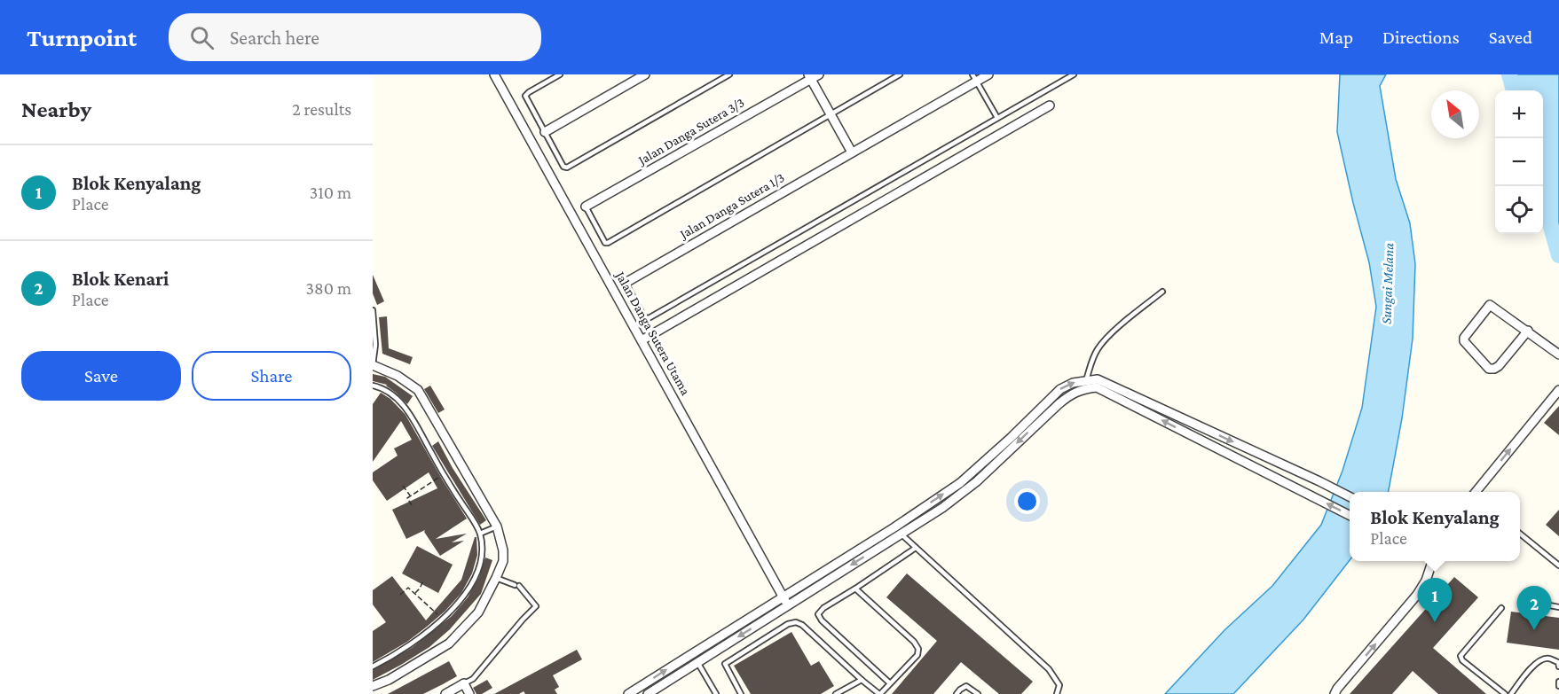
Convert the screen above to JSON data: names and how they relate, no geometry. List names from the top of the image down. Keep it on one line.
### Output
{"streets":{"street":["Jalan Danga Sutera 3/3","Jalan Danga Sutera 1/3","Jalan Danga Sutera Utama"]},"water":["Sungai Melana"],"north":"top left","page":{"header":"Turnpoint","search":"Search here","nav":["Map","Directions","Saved"],"heading":["Nearby","2 results"],"map_buttons":["+","−"],"list":[{"mark":"1","name":"Blok Kenyalang","note":"Place","value":"310 m"},{"mark":"2","name":"Blok Kenari","note":"Place","value":"380 m"}],"buttons":["Save","Share"],"popup":["Blok Kenyalang","Place"],"pins":["1","2"]}}
